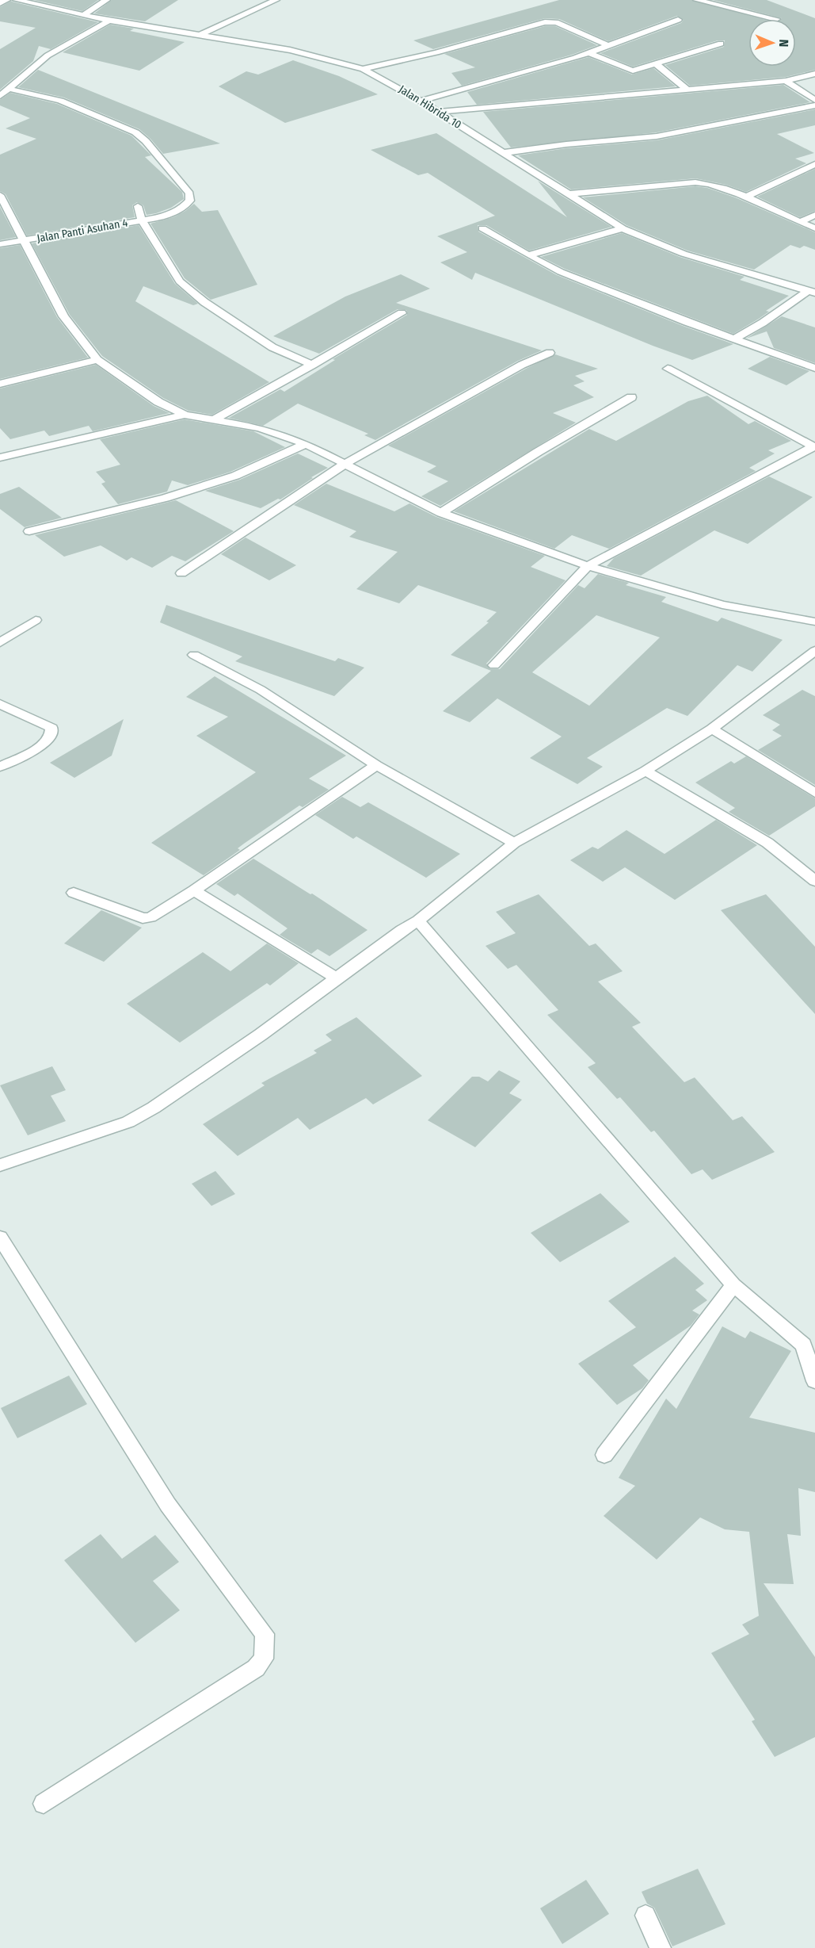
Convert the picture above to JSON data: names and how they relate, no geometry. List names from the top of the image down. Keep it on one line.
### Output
{"streets":{"street":["Jalan Hibrida 10","Jalan Panti Asuhan 4"]},"north":"right"}
